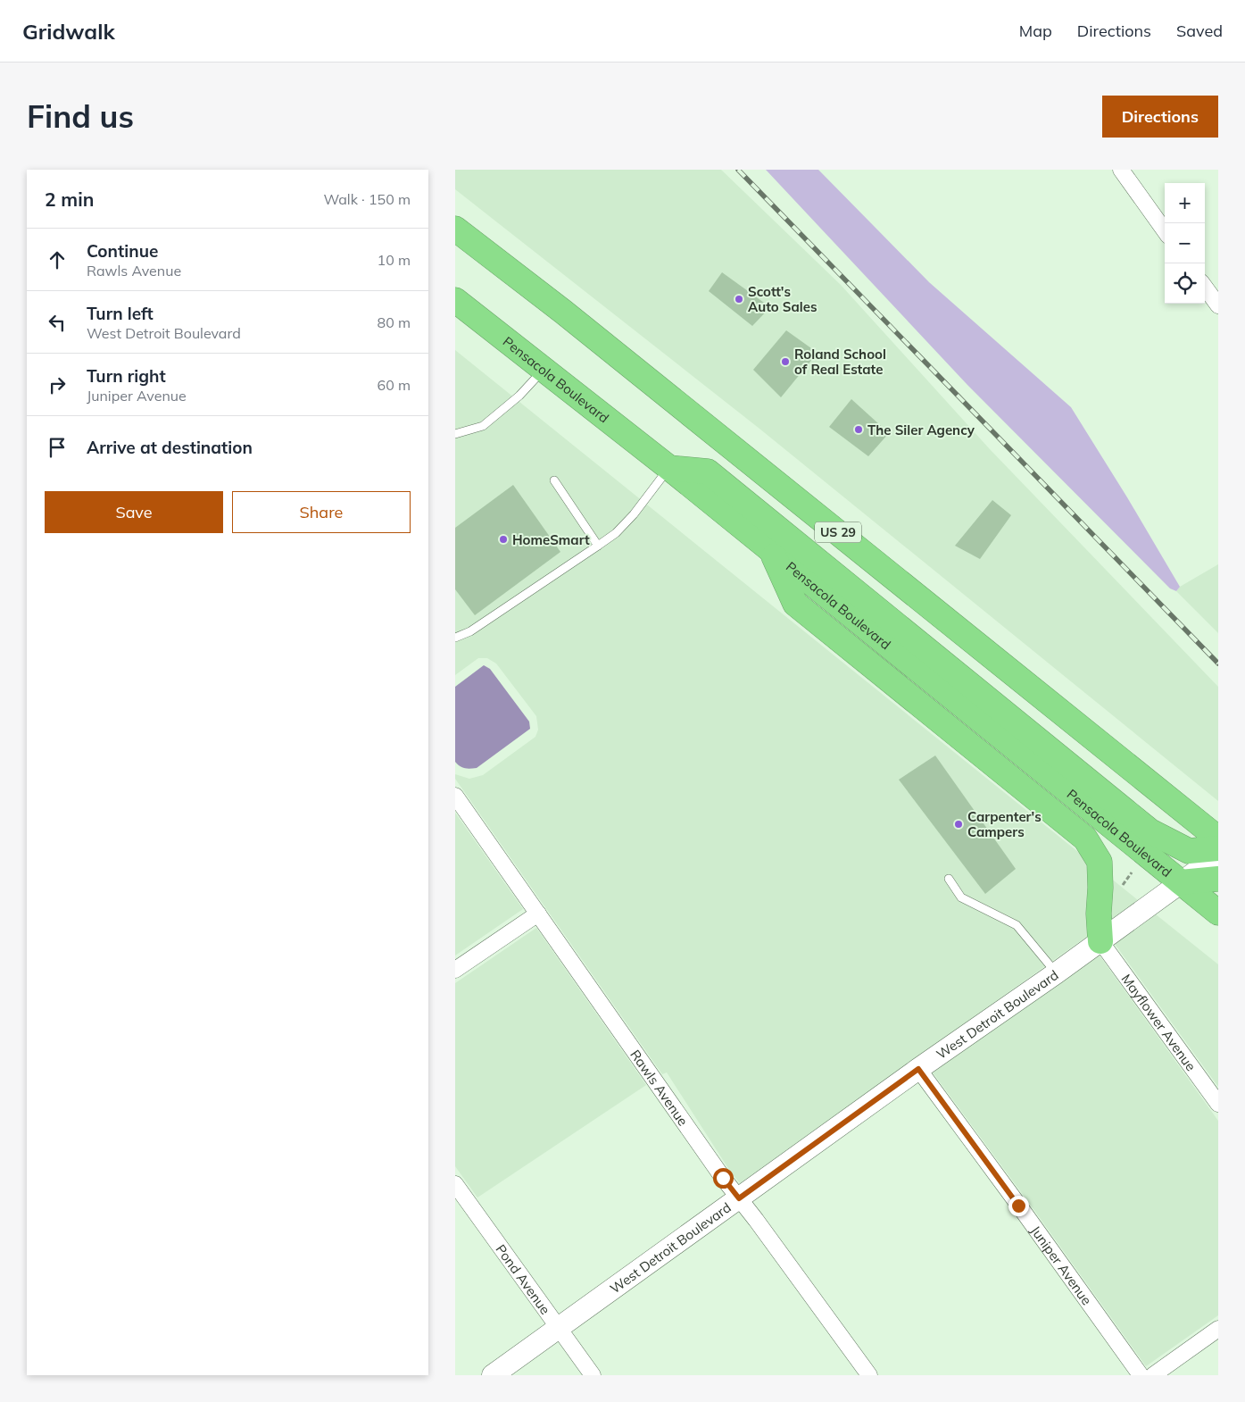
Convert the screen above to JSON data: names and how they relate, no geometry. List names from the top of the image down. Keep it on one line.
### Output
{"streets":{"highway":["Pensacola Boulevard","US 29"],"street":["West Detroit Boulevard","Mayflower Avenue","Rawls Avenue","Juniper Avenue","Pond Avenue"]},"crossings":[["Pensacola Boulevard","West Detroit Boulevard"],["West Detroit Boulevard","Mayflower Avenue"],["West Detroit Boulevard","Rawls Avenue"],["West Detroit Boulevard","Juniper Avenue"],["West Detroit Boulevard","Pond Avenue"]],"places":["Scott's Auto Sales","Roland School of Real Estate","The Siler Agency","HomeSmart","Carpenter's Campers"],"page":{"header":"Gridwalk","nav":["Map","Directions","Saved"],"buttons":["Directions",["Save","Share"]],"title":"Find us","heading":["2 min","Walk · 150 m"],"map_buttons":["+","−"],"list":[["Continue","Rawls Avenue","10 m"],["Turn left","West Detroit Boulevard","80 m"],["Turn right","Juniper Avenue","60 m"],"Arrive at destination"]}}
